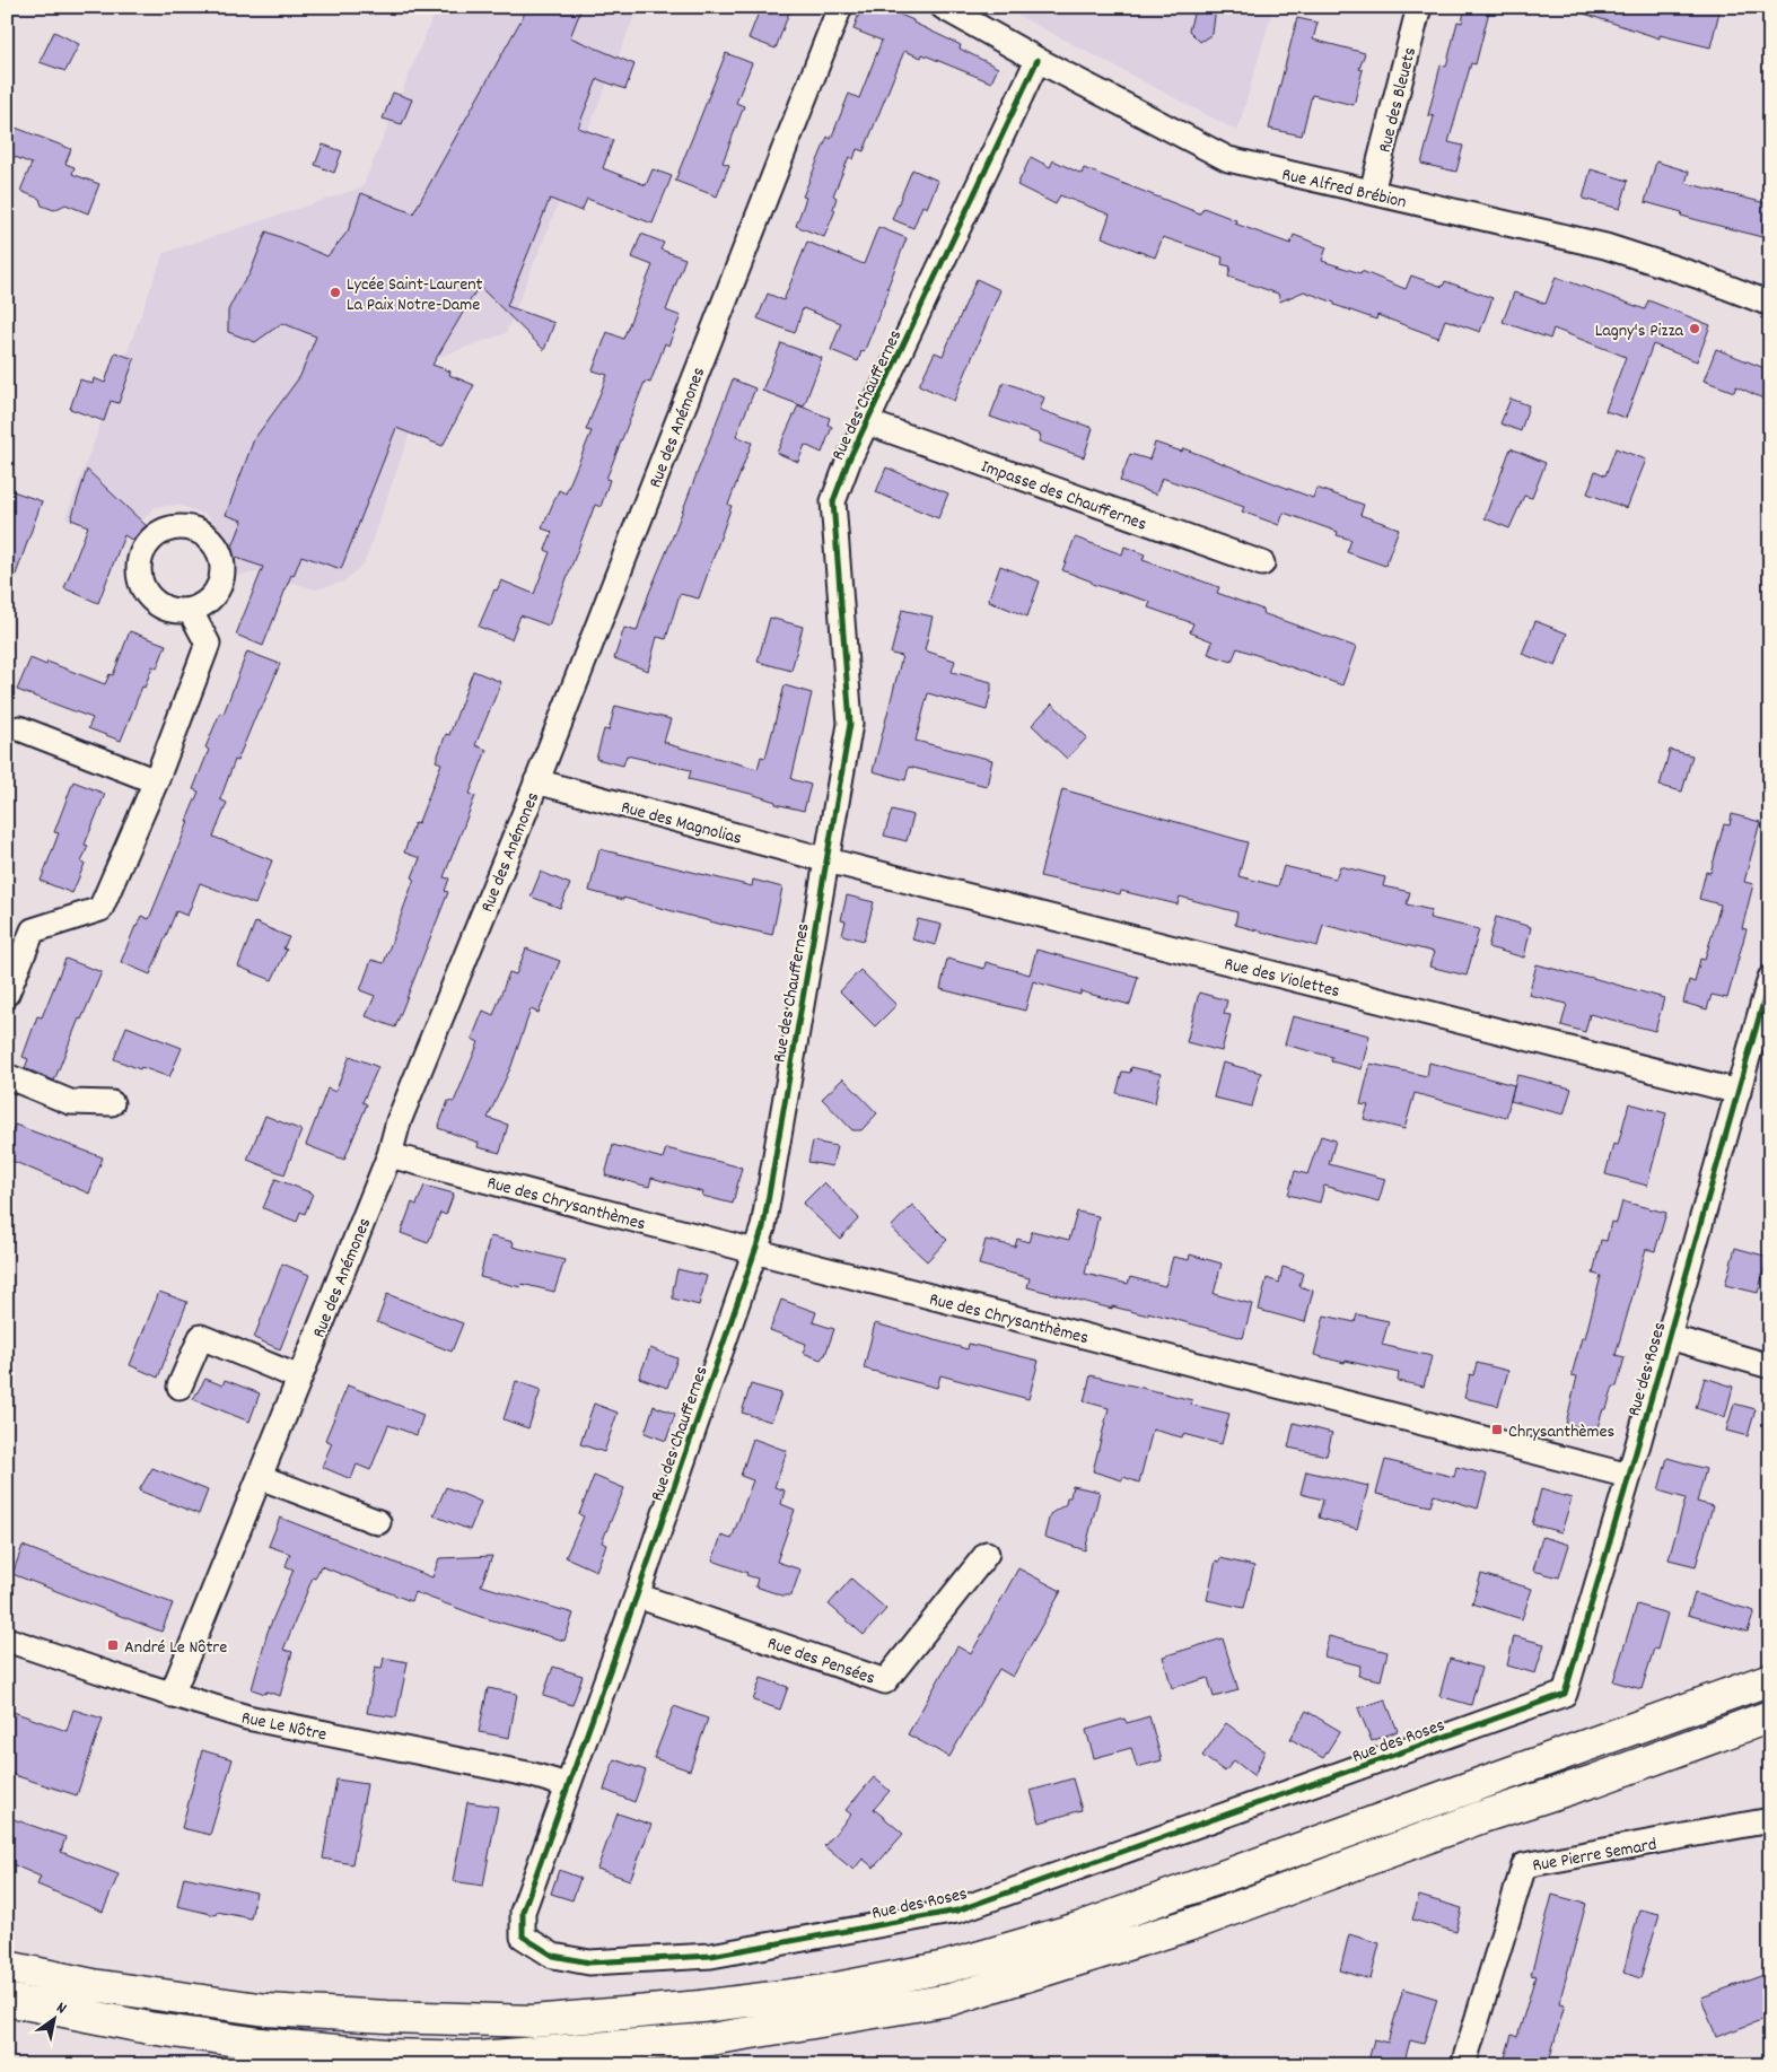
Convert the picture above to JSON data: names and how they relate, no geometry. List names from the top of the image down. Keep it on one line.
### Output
{"streets":{"street":["Rue des Bleuets","Rue Alfred Brébion","Rue des Chauffernes","Rue des Anémones","Impasse des Chauffernes","Rue des Magnolias","Rue des Violettes","Rue des Chrysanthèmes","Rue des Roses","Rue des Pensées","Rue Le Nôtre","Rue Pierre Semard"]},"crossings":[["Rue des Bleuets","Rue Alfred Brébion"],["Rue Alfred Brébion","Rue des Chauffernes"],["Rue des Chauffernes","Impasse des Chauffernes"],["Rue des Chauffernes","Rue des Magnolias"],["Rue des Chauffernes","Rue des Violettes"],["Rue des Chauffernes","Rue des Chrysanthèmes"],["Rue des Chauffernes","Rue des Roses"],["Rue des Chauffernes","Rue des Pensées"],["Rue des Chauffernes","Rue Le Nôtre"],["Rue des Anémones","Rue des Magnolias"],["Rue des Anémones","Rue des Chrysanthèmes"],["Rue des Anémones","Rue Le Nôtre"],["Rue des Magnolias","Rue des Violettes"],["Rue des Violettes","Rue des Roses"],["Rue des Chrysanthèmes","Rue des Roses"]],"places":{"other":["Lycée Saint-Laurent La Paix Notre-Dame","Lagny's Pizza"],"transit":["Chrysanthèmes","André Le Nôtre"]},"north":"top right"}
